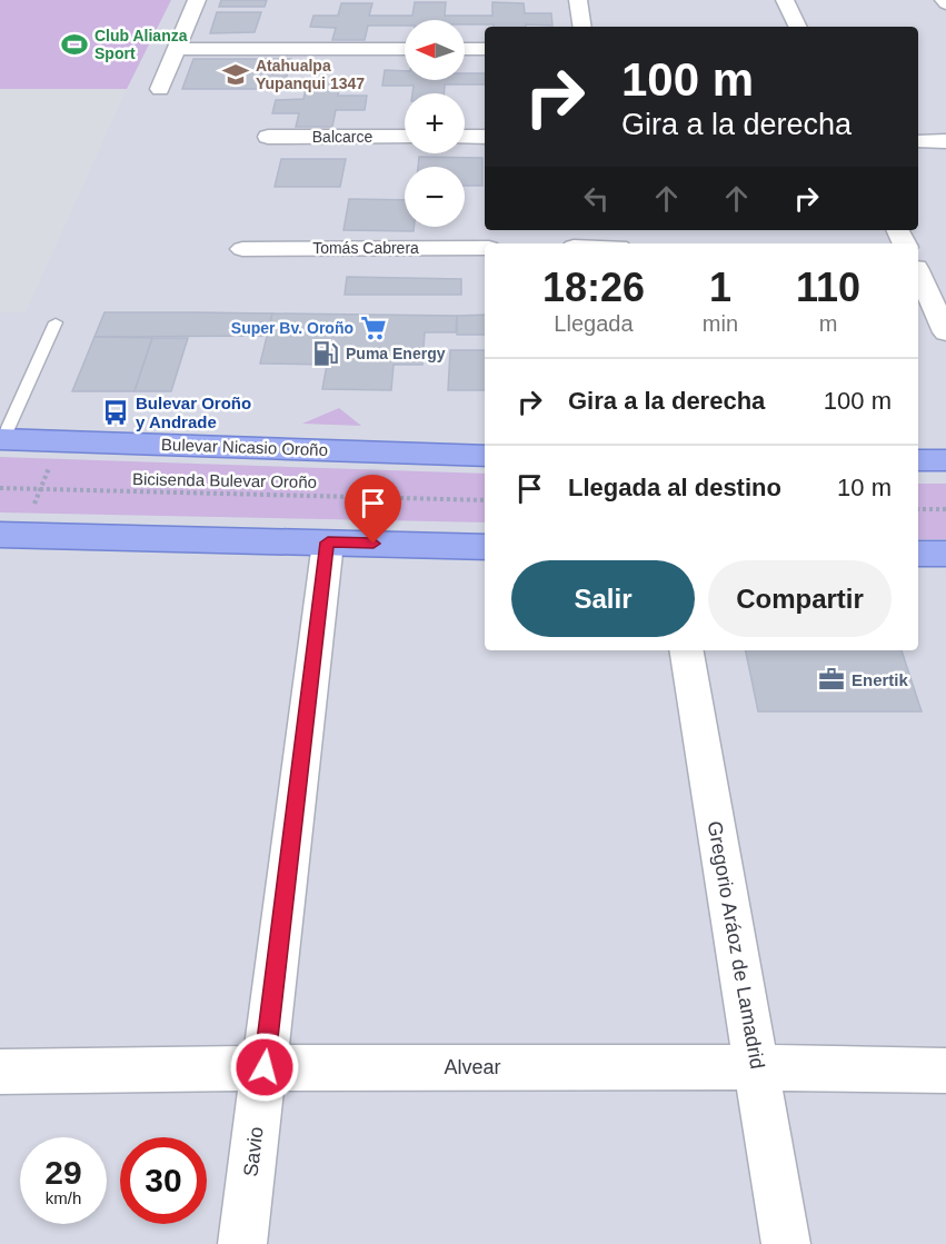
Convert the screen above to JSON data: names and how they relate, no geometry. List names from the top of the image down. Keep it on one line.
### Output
{"streets":{"main road":["Bulevar Nicasio Oroño"],"street":["Balcarce","Tomás Cabrera","Gregorio Aráoz de Lamadrid","Alvear","Savio"],"path":["Bicisenda Bulevar Oroño"]},"crossings":[["Gregorio Aráoz de Lamadrid","Alvear"],["Alvear","Savio"]],"places":{"sports":["Club Alianza Sport"],"school or university":["Atahualpa Yupanqui 1347"],"supermarket":["Super Bv. Oroño"],"fuel station":["Puma Energy"],"bus stop":["Bulevar Oroño y Andrade"],"office":["Enertik"]},"north":"left","page":{"map_buttons":["+","−"],"turn":["100 m","Gira a la derecha"],"eta":["18:26","Llegada","1","min","110","m"],"list":[{"name":"Gira a la derecha","value":"100 m"},{"name":"Llegada al destino","value":"10 m"}],"buttons":["Salir","Compartir"],"speed":"29 km/h","limit":"30"}}
